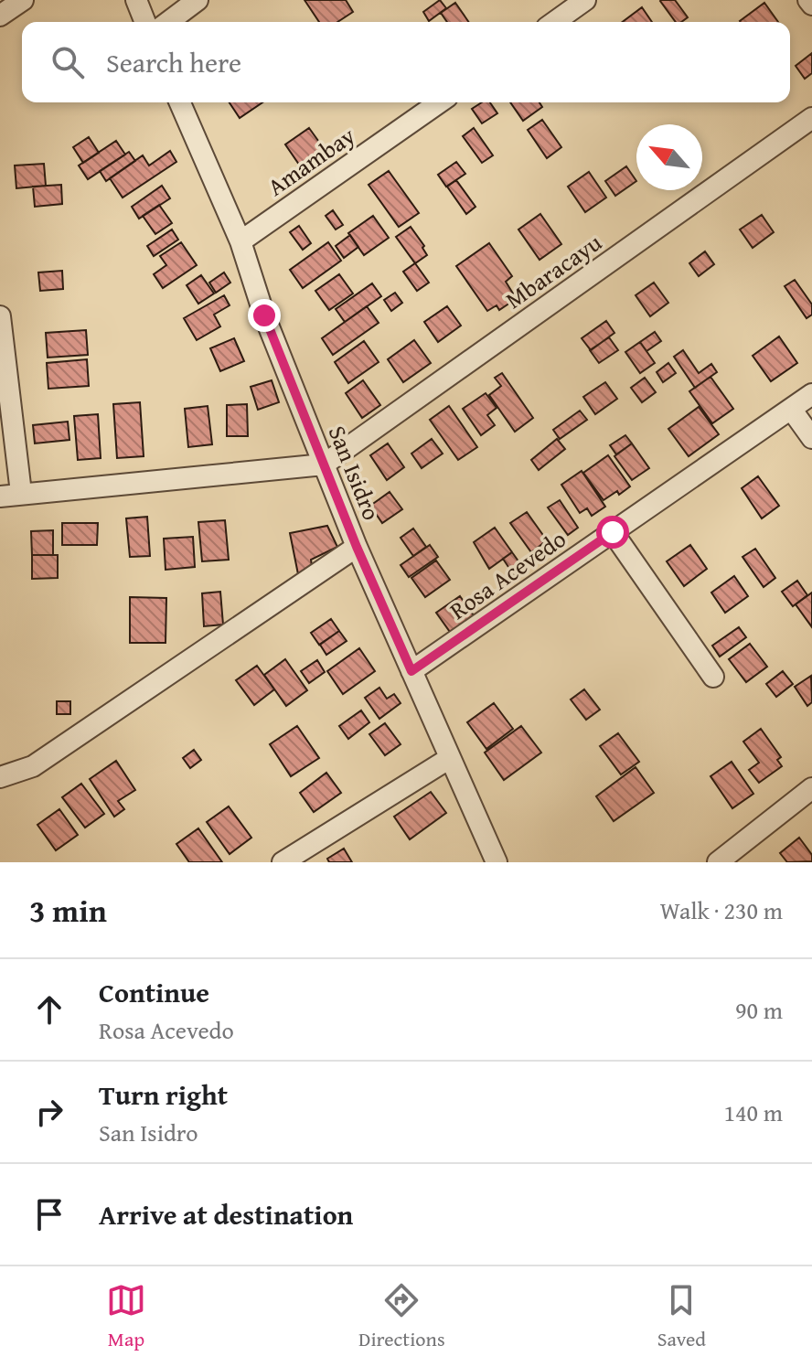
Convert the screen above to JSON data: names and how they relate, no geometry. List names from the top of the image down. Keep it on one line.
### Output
{"streets":{"street":["Amambay","Mbaracayu","San Isidro","Rosa Acevedo"]},"crossings":[["Amambay","San Isidro"],["Mbaracayu","San Isidro"],["San Isidro","Rosa Acevedo"]],"north":"top left","page":{"search":"Search here","heading":["3 min","Walk · 230 m"],"list":[["Continue","Rosa Acevedo","90 m"],["Turn right","San Isidro","140 m"],"Arrive at destination"],"nav":["Map","Directions","Saved"]}}
